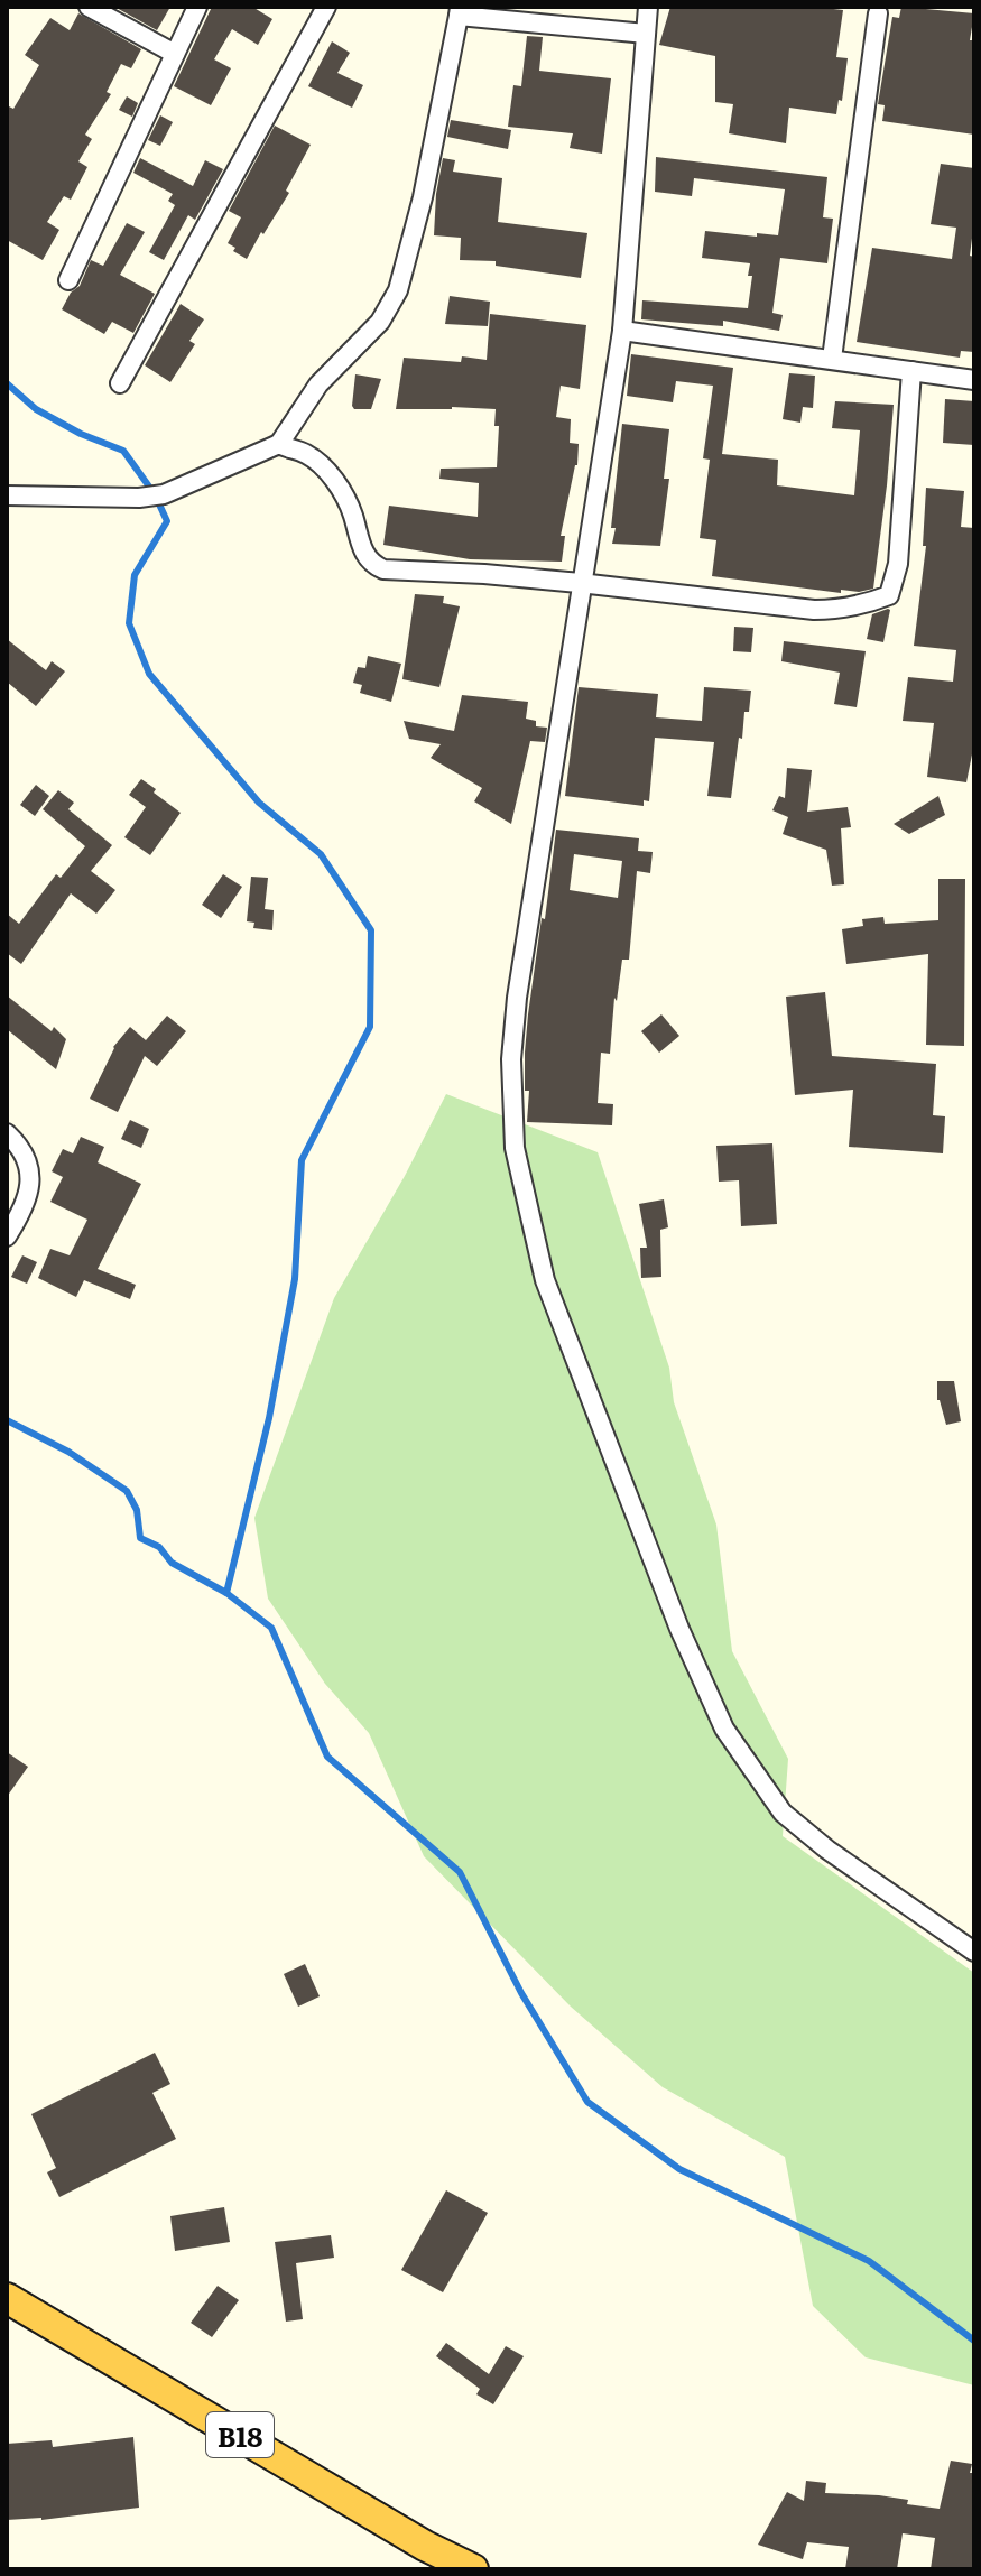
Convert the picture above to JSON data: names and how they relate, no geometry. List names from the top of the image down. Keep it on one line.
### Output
{"streets":{"highway":["B18"]}}
